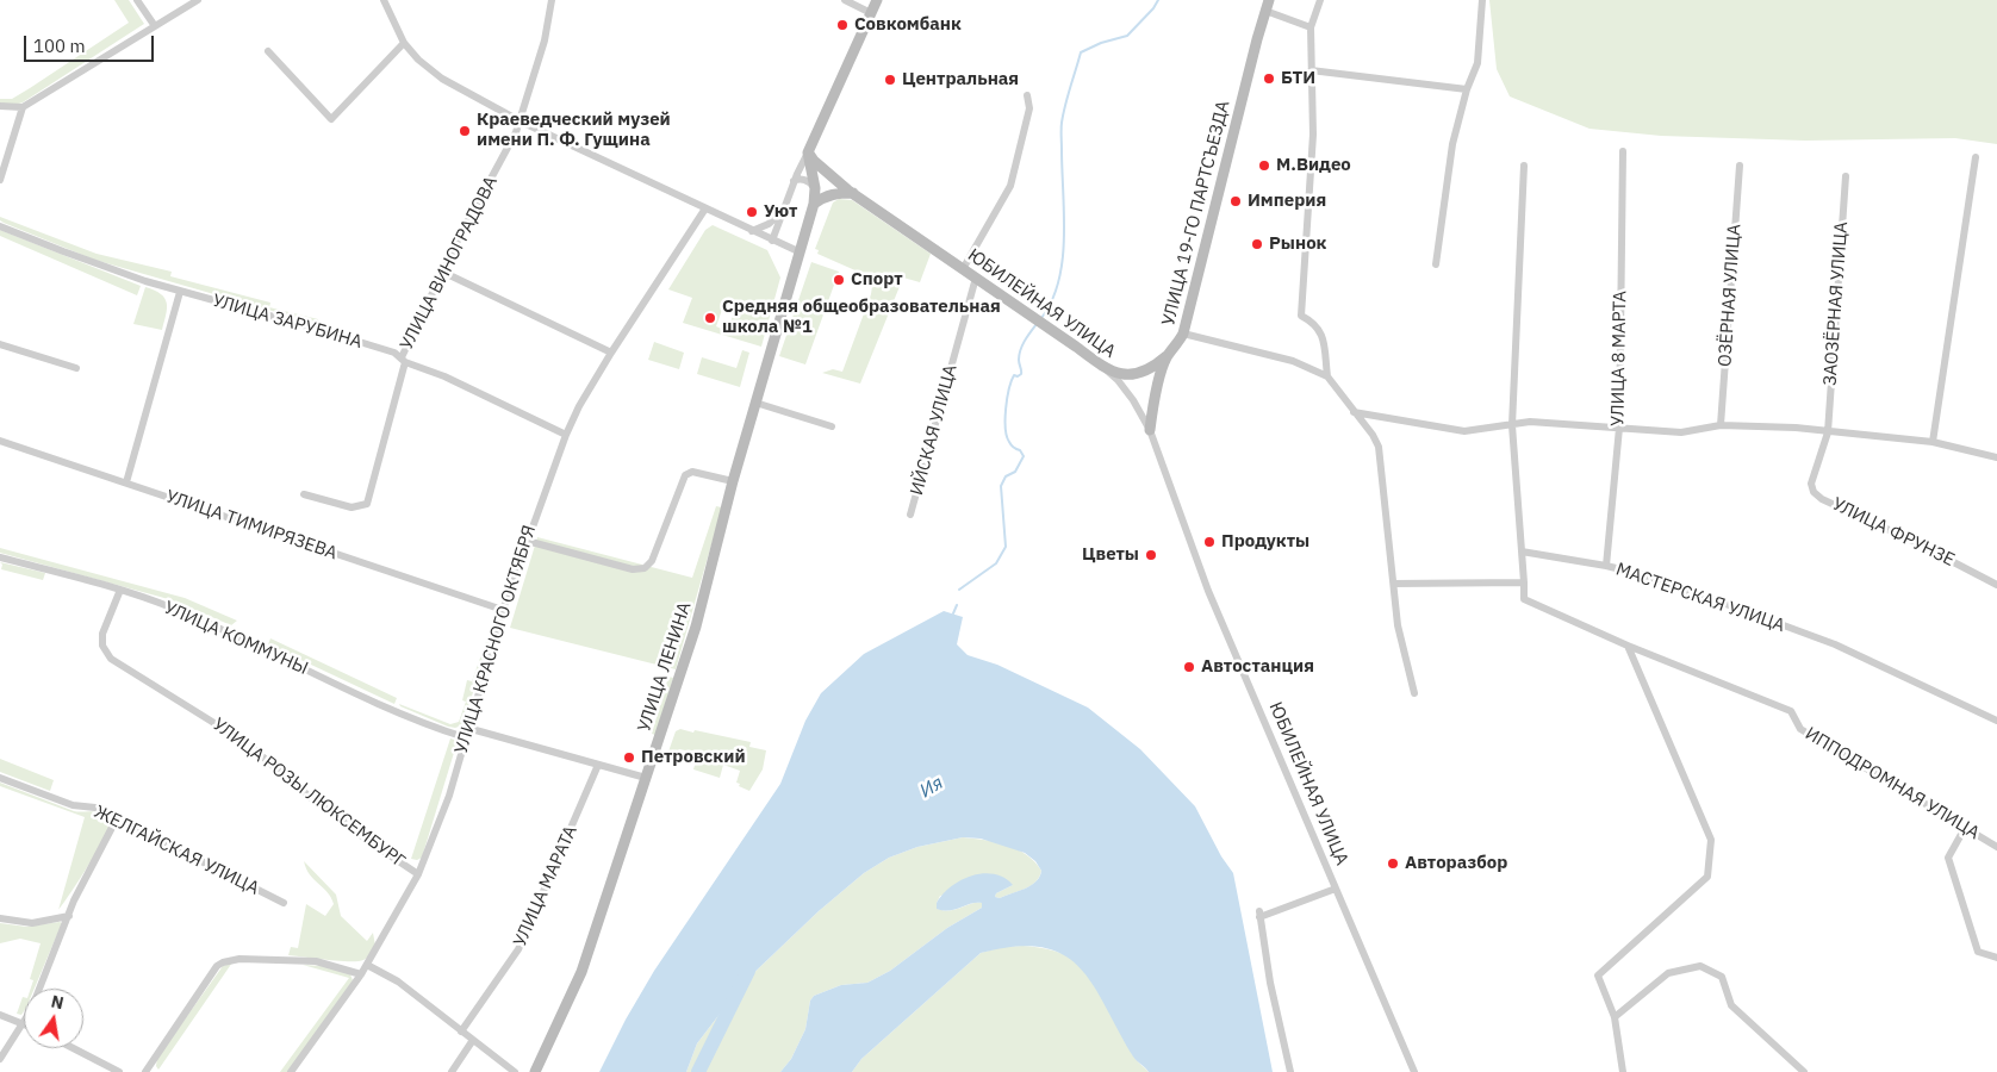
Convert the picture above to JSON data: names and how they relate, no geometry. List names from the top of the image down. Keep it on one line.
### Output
{"streets":{"main road":["УЛИЦА 19-ГО ПАРТСЪЕЗДА","ЮБИЛЕЙНАЯ УЛИЦА","УЛИЦА ЛЕНИНА"],"street":["УЛИЦА ВИНОГРАДОВА","ОЗЁРНАЯ УЛИЦА","ЗАОЗЁРНАЯ УЛИЦА","УЛИЦА ЗАРУБИНА","УЛИЦА 8 МАРТА","ИЙСКАЯ УЛИЦА","УЛИЦА ТИМИРЯЗЕВА","УЛИЦА ФРУНЗЕ","МАСТЕРСКАЯ УЛИЦА","УЛИЦА КОММУНЫ","УЛИЦА КРАСНОГО ОКТЯБРЯ","ИППОДРОМНАЯ УЛИЦА","УЛИЦА РОЗЫ ЛЮКСЕМБУРГ","ЖЕЛГАЙСКАЯ УЛИЦА","УЛИЦА МАРАТА"]},"crossings":[["УЛИЦА 19-ГО ПАРТСЪЕЗДА","ЮБИЛЕЙНАЯ УЛИЦА"],["УЛИЦА ВИНОГРАДОВА","УЛИЦА ЗАРУБИНА"],["ЮБИЛЕЙНАЯ УЛИЦА","ИЙСКАЯ УЛИЦА"],["ЮБИЛЕЙНАЯ УЛИЦА","УЛИЦА ЛЕНИНА"],["ЗАОЗЁРНАЯ УЛИЦА","УЛИЦА ФРУНЗЕ"],["УЛИЦА ЗАРУБИНА","УЛИЦА КРАСНОГО ОКТЯБРЯ"],["УЛИЦА 8 МАРТА","МАСТЕРСКАЯ УЛИЦА"],["УЛИЦА ТИМИРЯЗЕВА","УЛИЦА КРАСНОГО ОКТЯБРЯ"],["УЛИЦА КОММУНЫ","УЛИЦА КРАСНОГО ОКТЯБРЯ"],["УЛИЦА КОММУНЫ","УЛИЦА РОЗЫ ЛЮКСЕМБУРГ"],["УЛИЦА КРАСНОГО ОКТЯБРЯ","УЛИЦА РОЗЫ ЛЮКСЕМБУРГ"]],"water":["Ия"],"places":["Совкомбанк","БТИ","Центральная","Краеведческий музей имени П. Ф. Гущина","М.Видео","Империя","Уют","Рынок","Спорт","Средняя общеобразовательная школа №1","Продукты","Цветы","Автостанция","Петровский","Авторазбор"],"scale_bar":"100 m","north":"top"}
